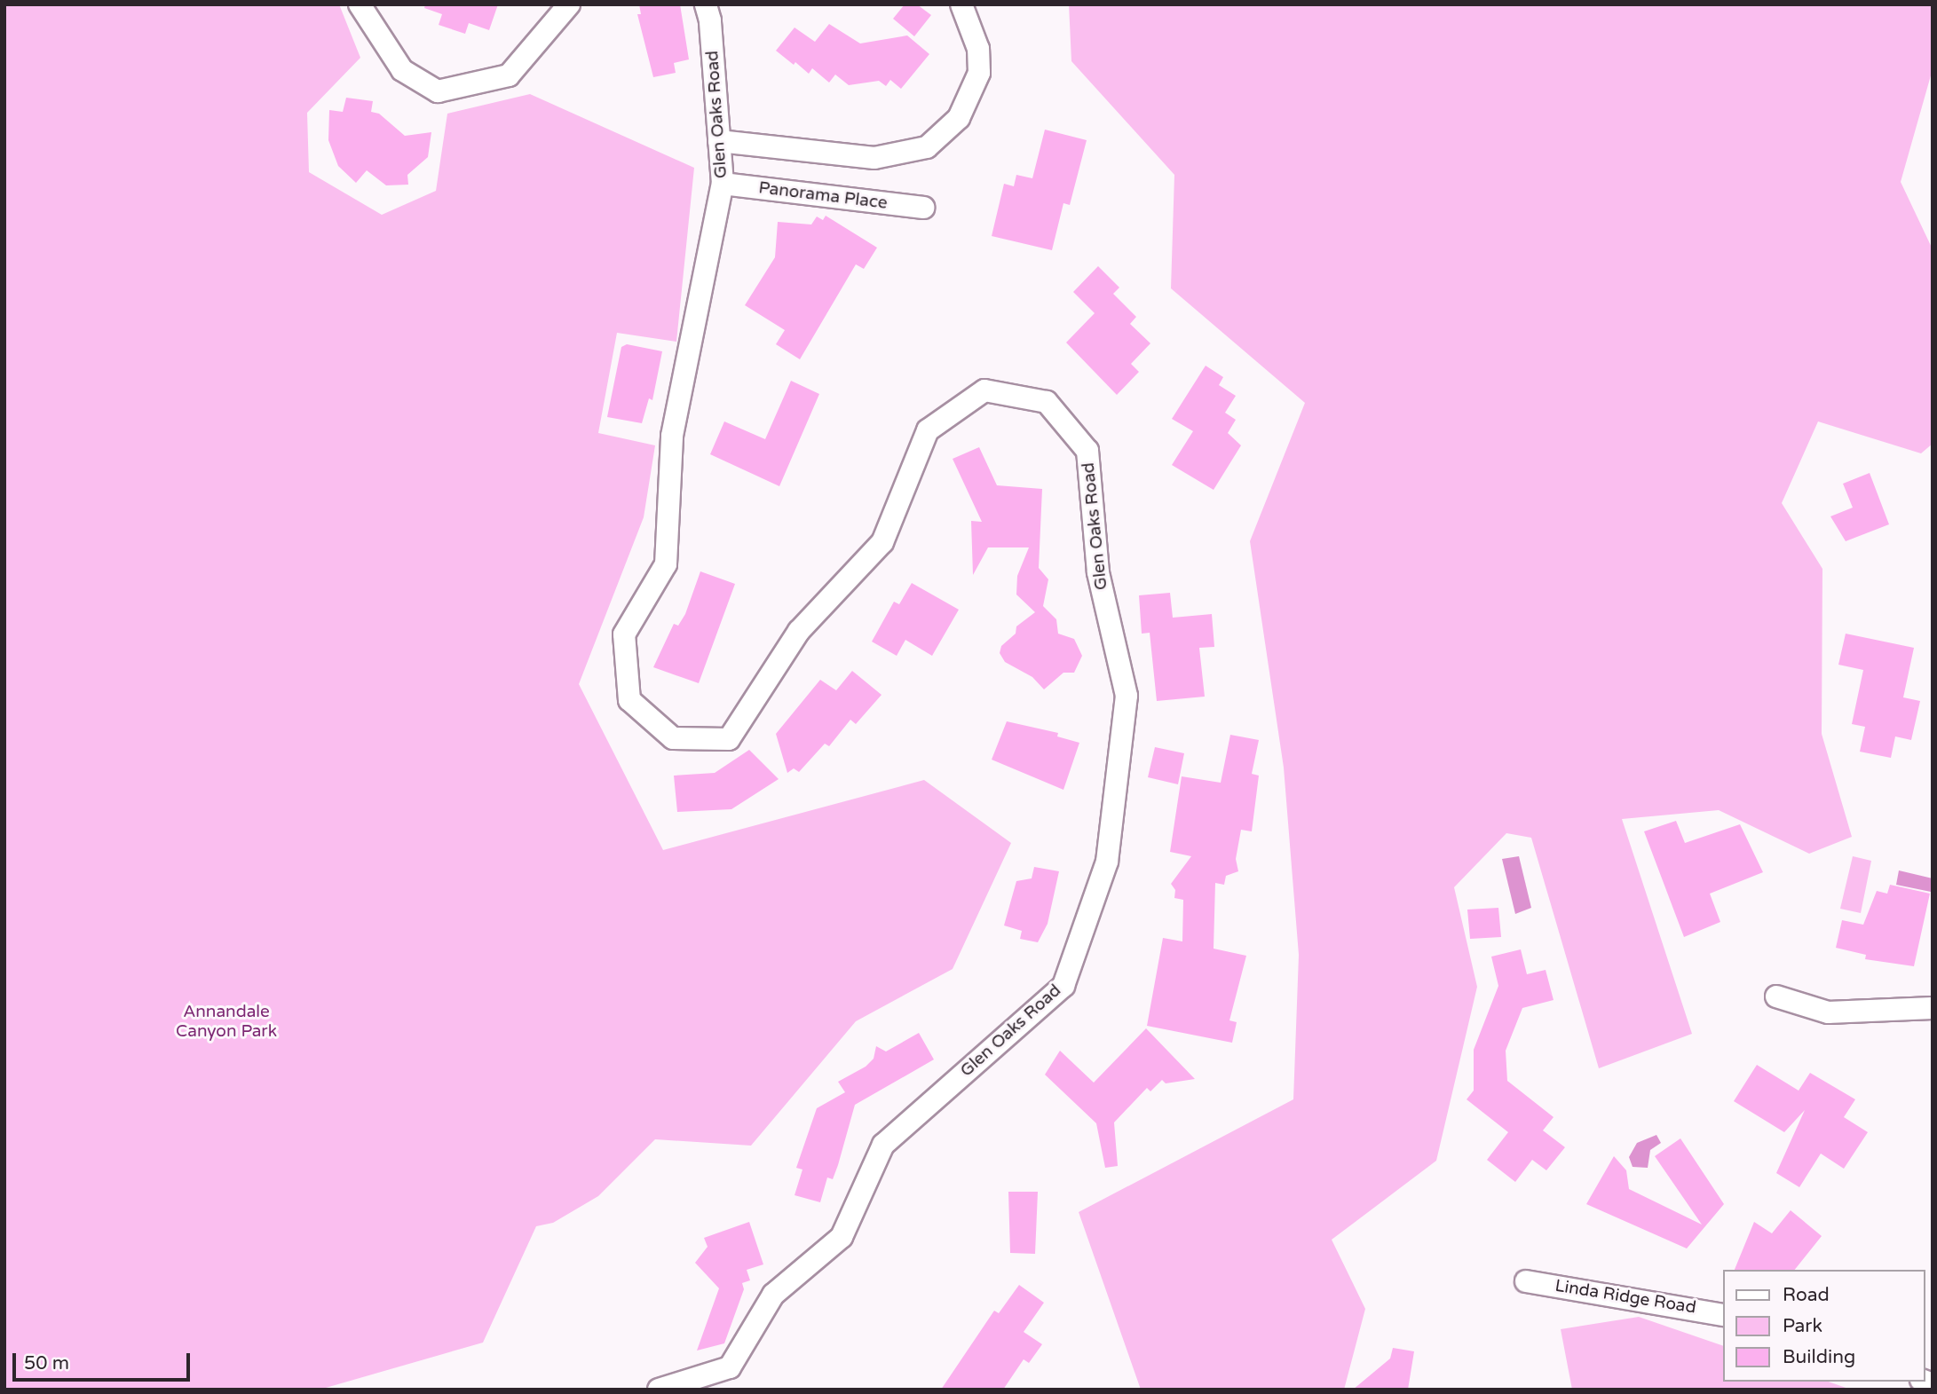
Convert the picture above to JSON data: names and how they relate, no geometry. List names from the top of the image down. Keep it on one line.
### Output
{"streets":{"street":["Glen Oaks Road","Panorama Place","Linda Ridge Road"]},"crossings":[["Glen Oaks Road","Panorama Place"]],"parks":["Annandale Canyon Park"],"legend":["Road","Park","Building"],"scale_bar":"50 m"}
